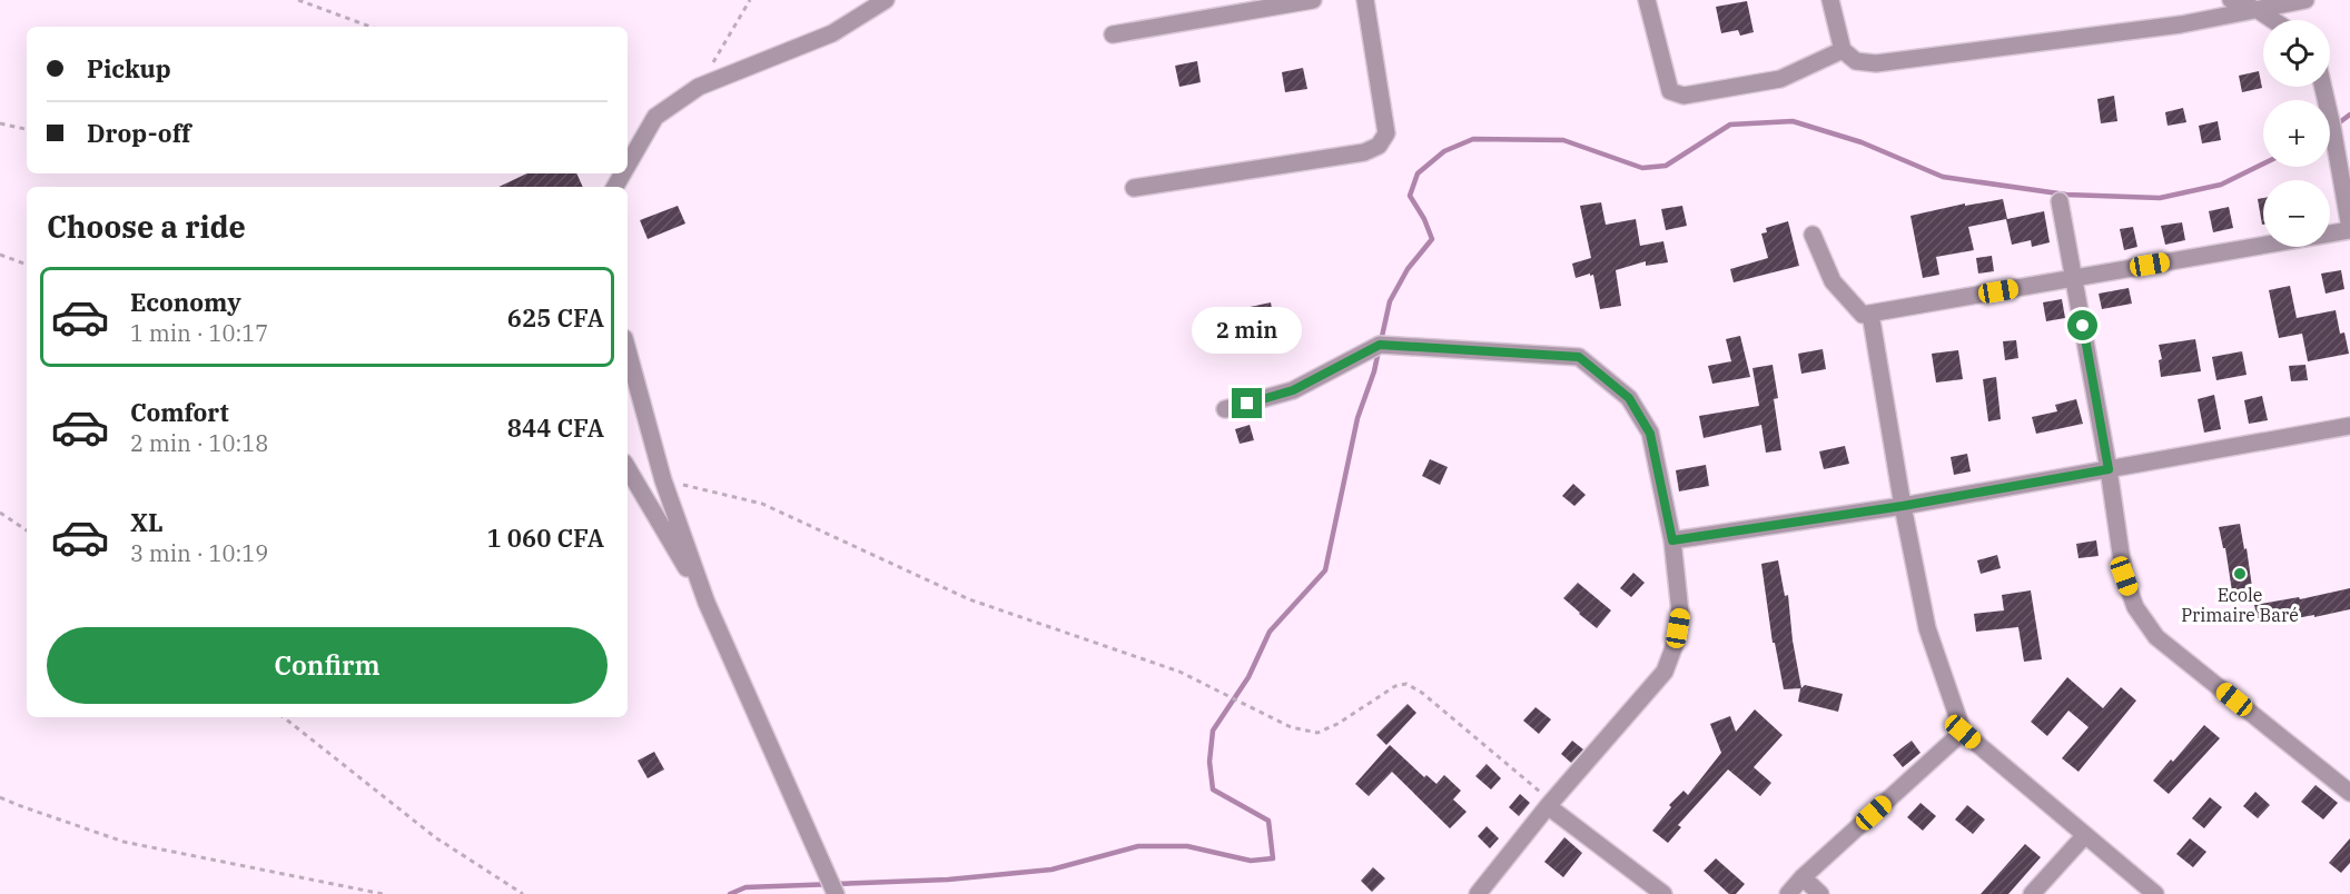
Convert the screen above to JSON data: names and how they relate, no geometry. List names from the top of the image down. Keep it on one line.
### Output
{"places":["Ecole Primaire Baré"],"page":{"map_buttons":["+","−"],"banner":["Pickup","Drop-off"],"heading":"Choose a ride","list":[{"name":"Economy","note":"1 min · 10:17","value":"625 CFA"},{"name":"Comfort","note":"2 min · 10:18","value":"844 CFA"},{"name":"XL","note":"3 min · 10:19","value":"1 060 CFA"}],"bubble":"2 min","buttons":"Confirm"}}
